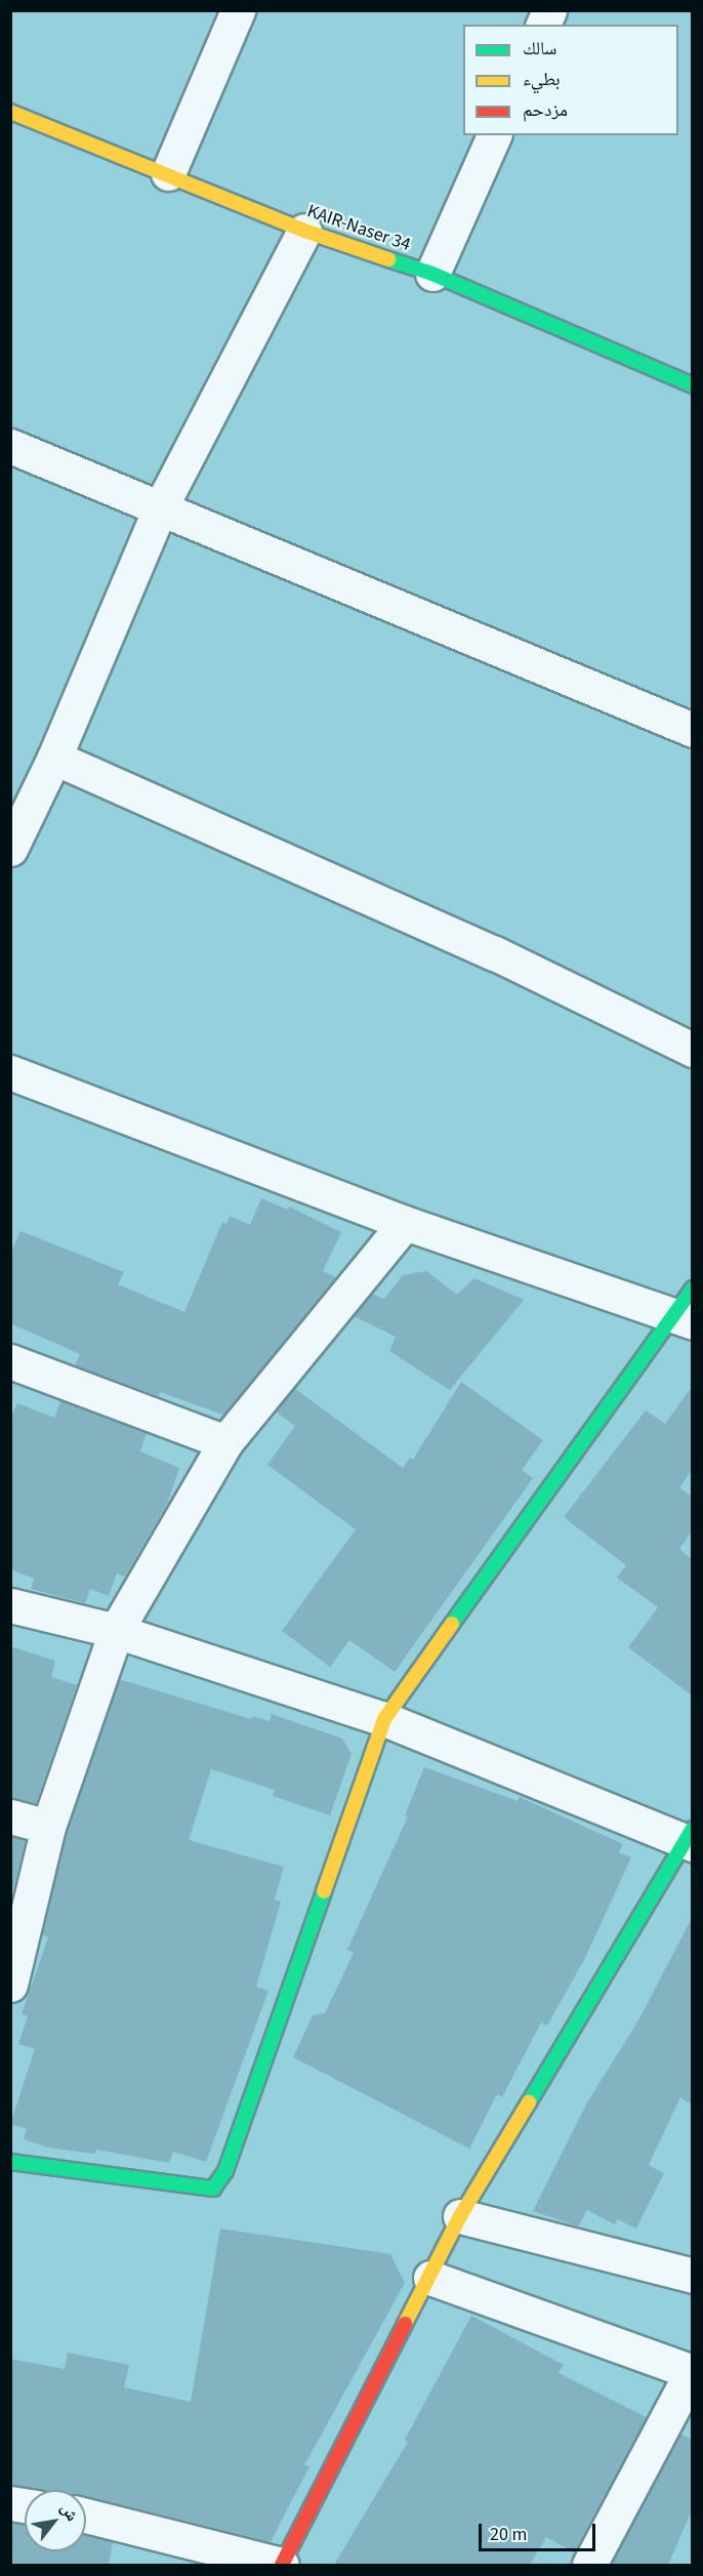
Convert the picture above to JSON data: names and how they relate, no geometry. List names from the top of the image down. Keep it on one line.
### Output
{"streets":{"street":["KAIR-Naser 34"]},"legend":["سالك","بطيء","مزدحم"],"scale_bar":"20 m","north":"top right"}
